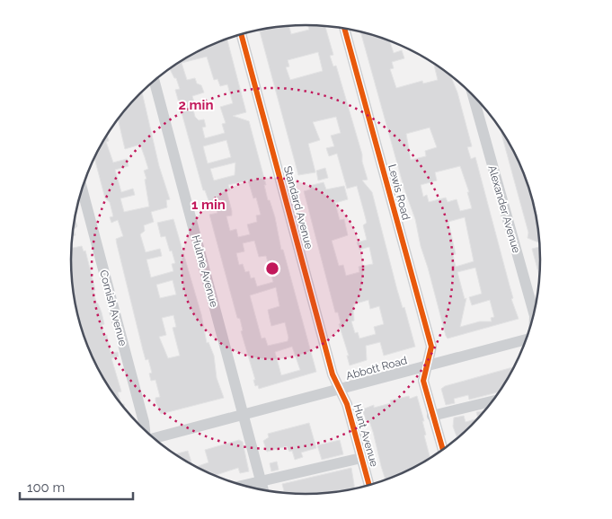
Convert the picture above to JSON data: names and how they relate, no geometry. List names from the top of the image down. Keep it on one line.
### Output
{"streets":{"street":["Lewis Road","Standard Avenue","Alexander Avenue","Hulme Avenue","Cornish Avenue","Abbott Road","Hunt Avenue"]},"crossings":[["Lewis Road","Abbott Road"],["Standard Avenue","Abbott Road"],["Standard Avenue","Hunt Avenue"],["Hulme Avenue","Abbott Road"],["Abbott Road","Hunt Avenue"]],"scale_bar":"100 m","rings":["2 min","1 min"]}
